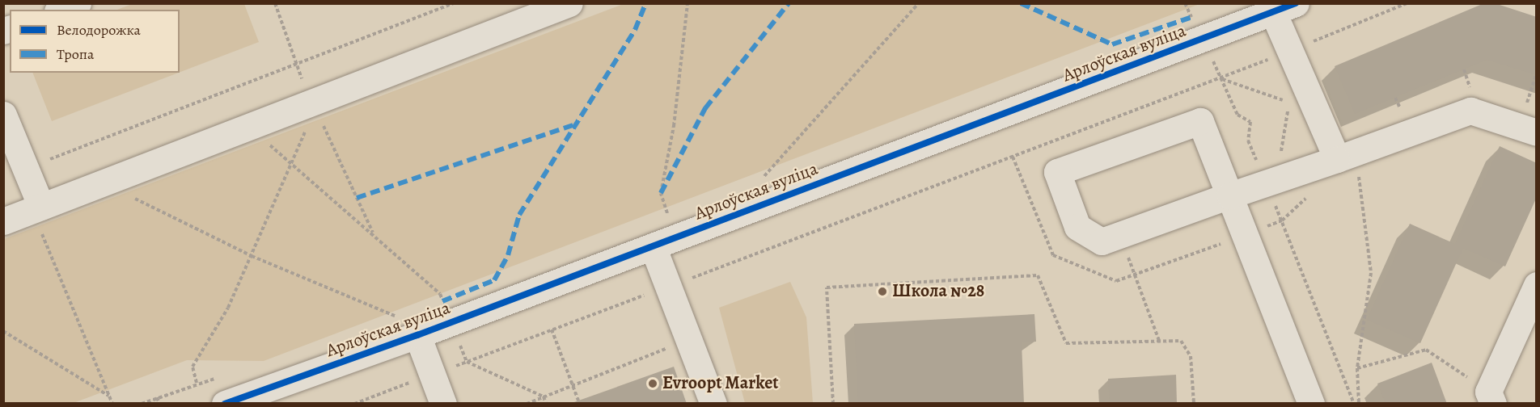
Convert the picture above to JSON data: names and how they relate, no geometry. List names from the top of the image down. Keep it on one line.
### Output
{"streets":{"street":["Арлоўская вуліца"]},"places":["Школа №28","Evroopt Market"],"legend":["Велодорожка","Тропа"]}
